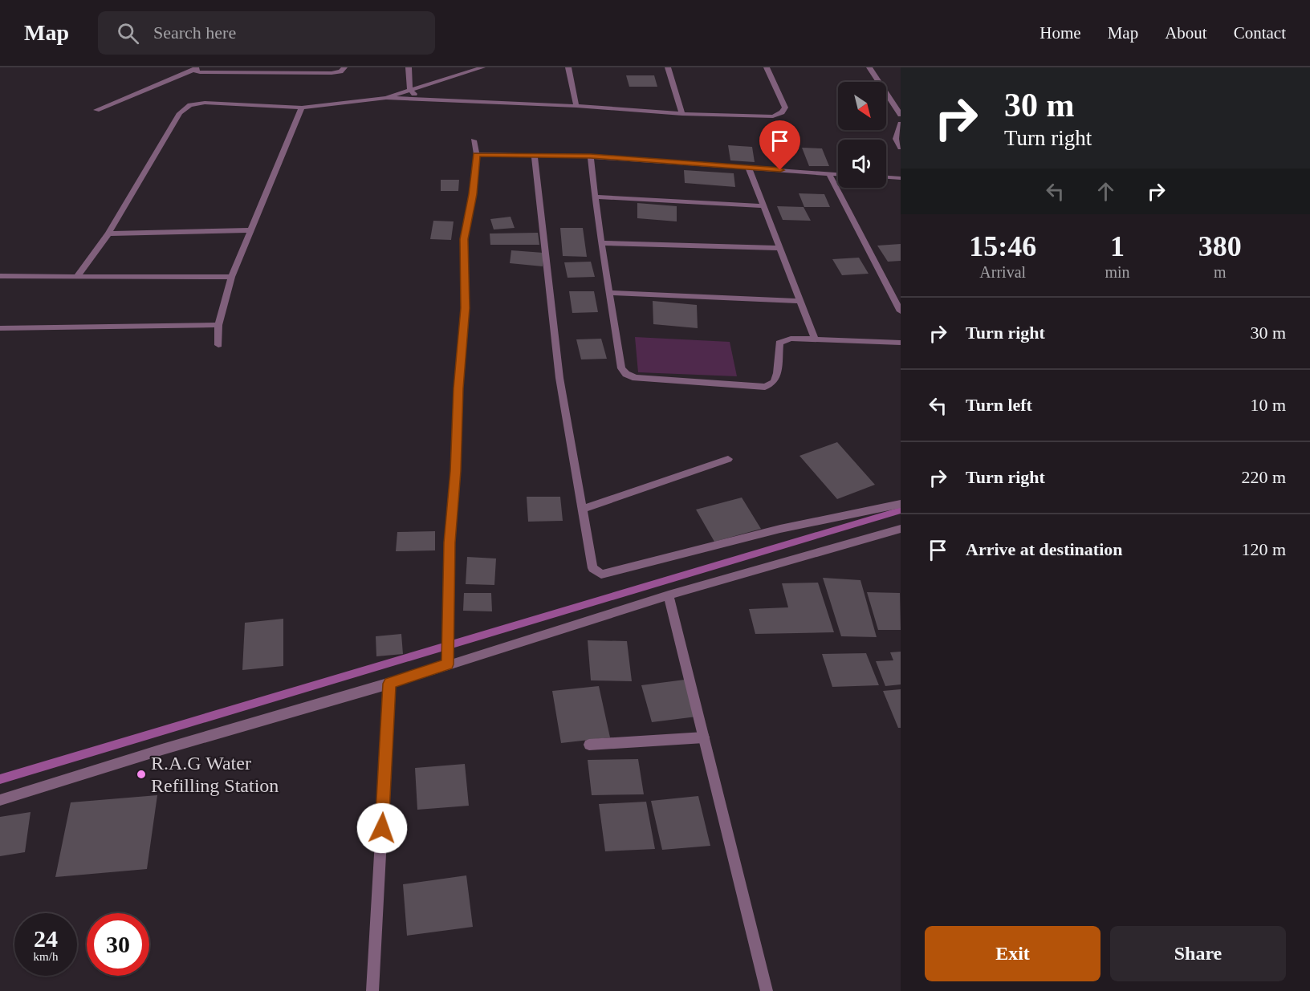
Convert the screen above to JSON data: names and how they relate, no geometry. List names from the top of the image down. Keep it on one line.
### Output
{"places":["R.A.G Water Refilling Station"],"north":"bottom right","page":{"header":"Map","search":"Search here","nav":["Home","Map","About","Contact"],"turn":["30 m","Turn right"],"eta":["15:46","Arrival","1","min","380","m"],"list":[{"name":"Turn right","value":"30 m"},{"name":"Turn left","value":"10 m"},{"name":"Turn right","value":"220 m"},{"name":"Arrive at destination","value":"120 m"}],"speed":"24 km/h","limit":"30","buttons":["Exit","Share"]}}
